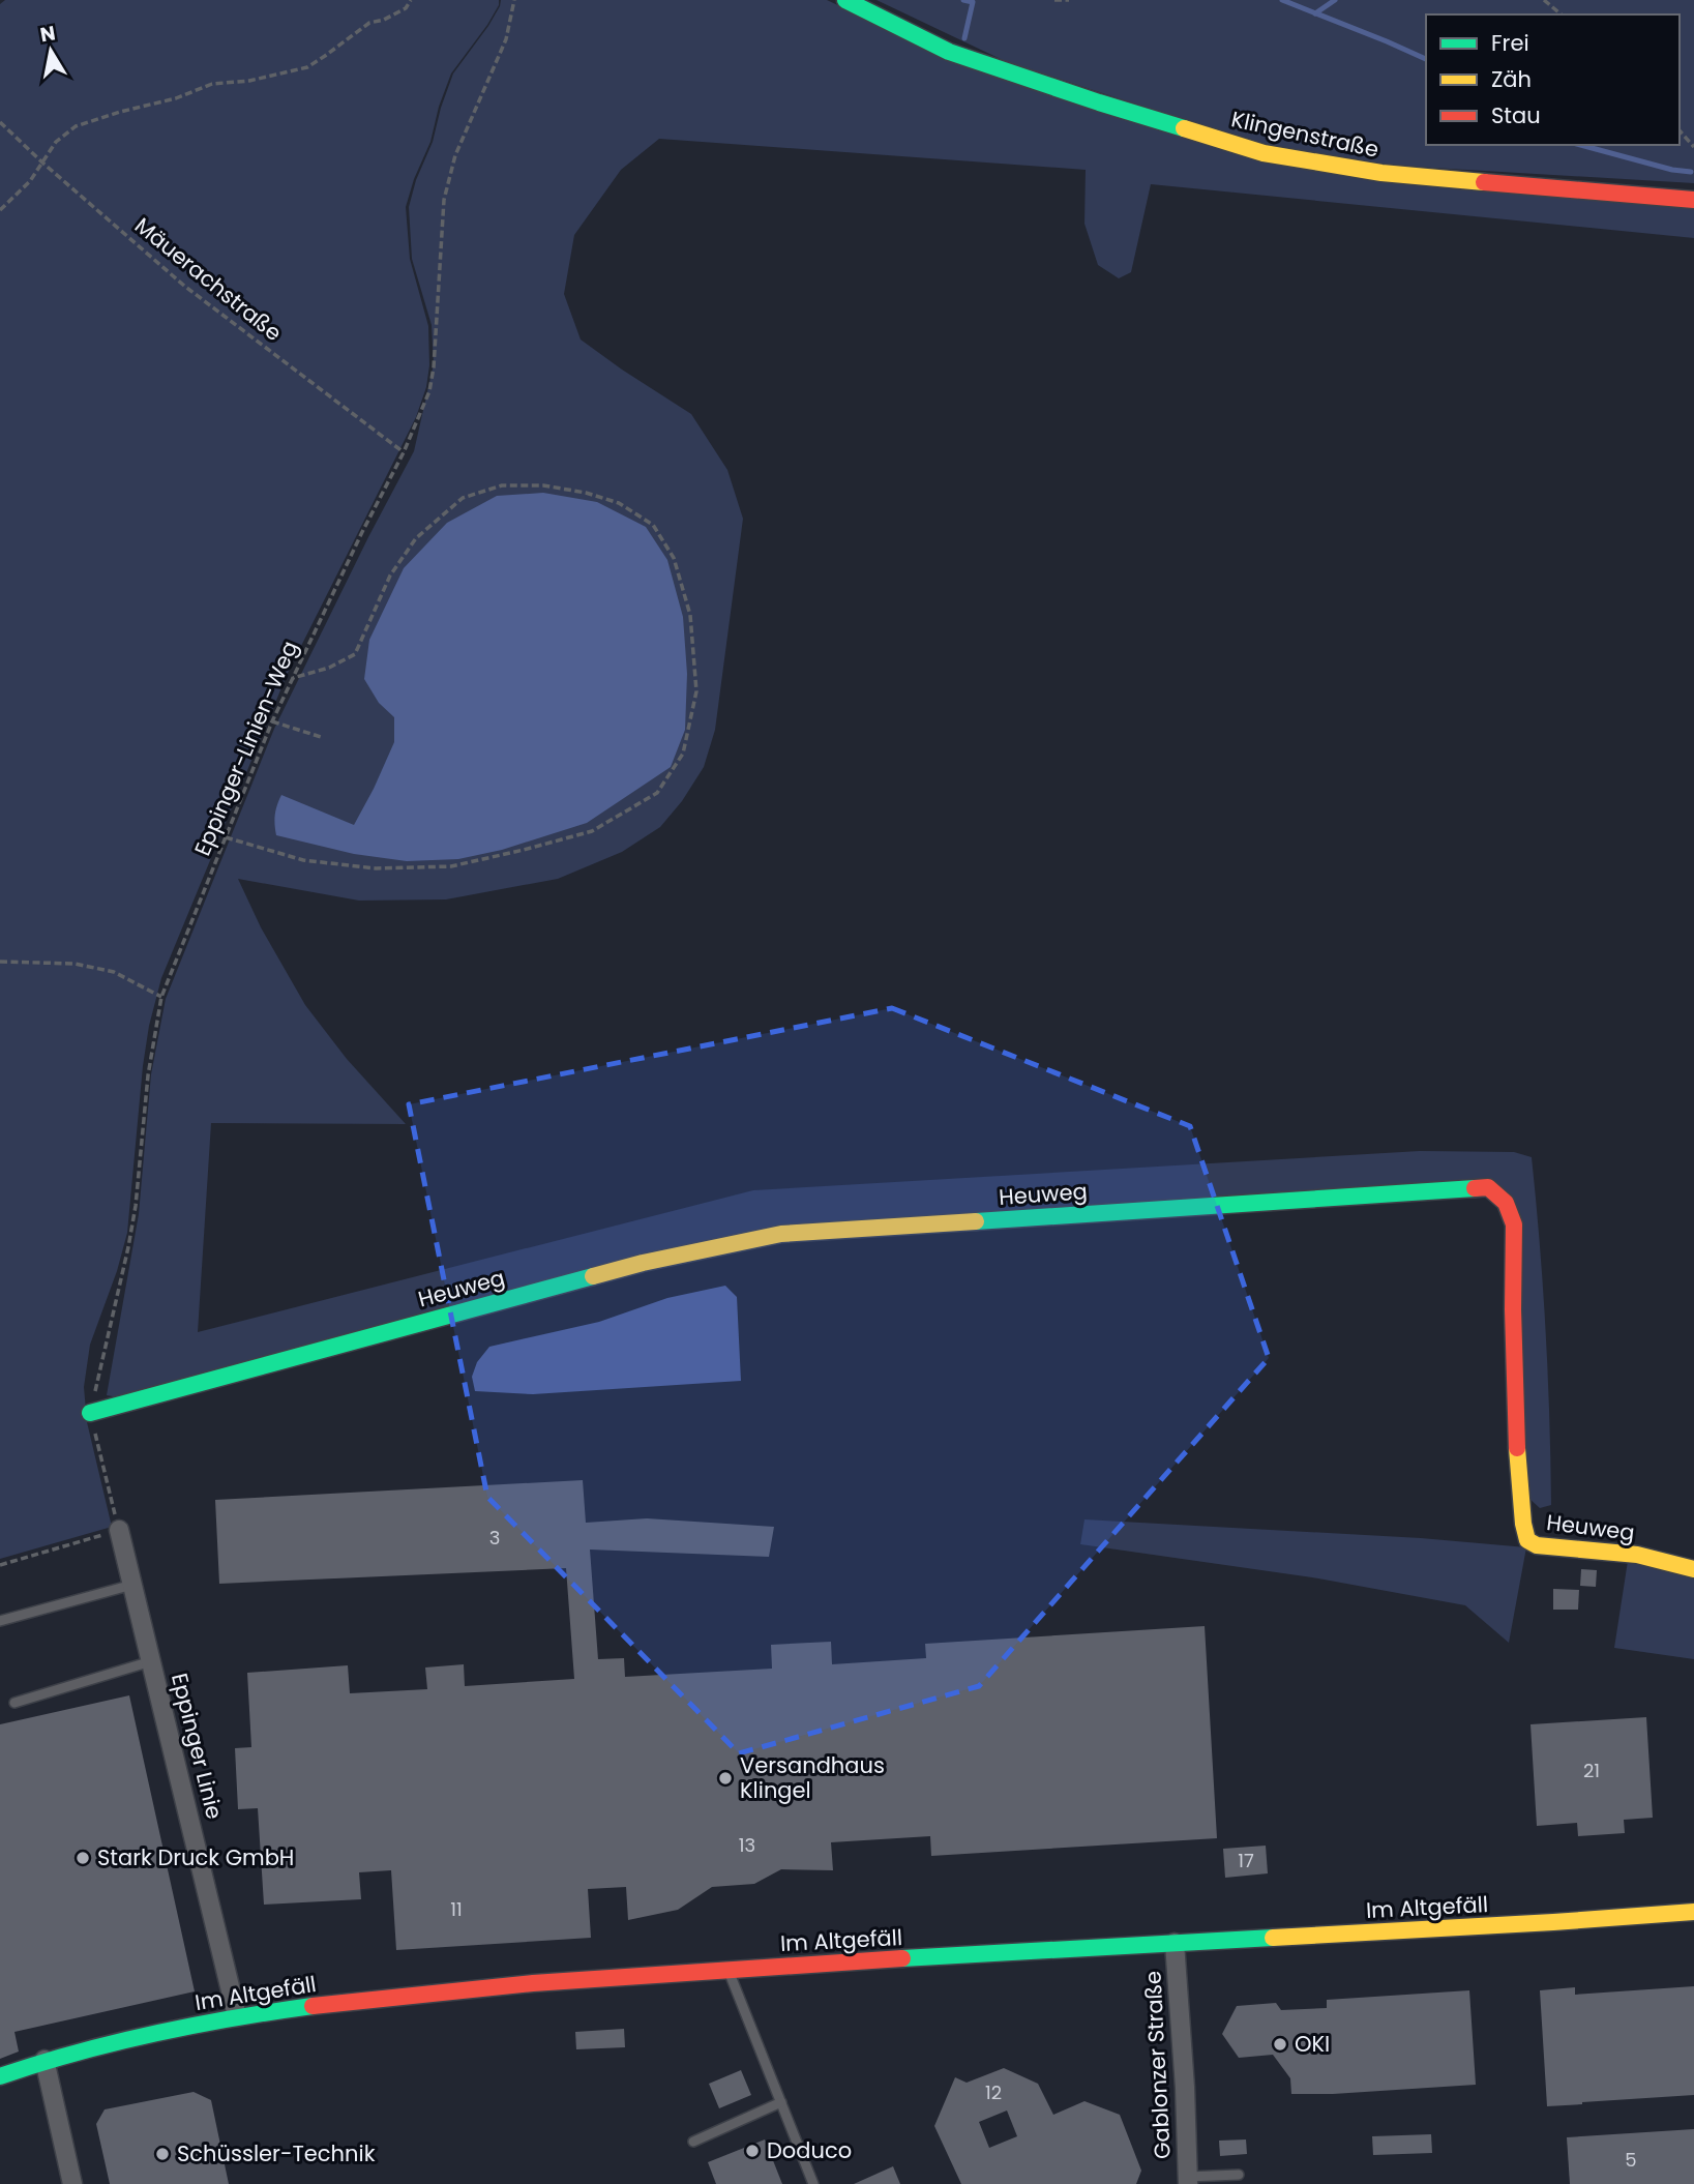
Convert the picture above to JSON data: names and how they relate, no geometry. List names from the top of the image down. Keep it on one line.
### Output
{"streets":{"street":["Klingenstraße","Heuweg","Eppinger Linie","Im Altgefäll","Gablonzer Straße"],"path":["Mäuerachstraße","Eppinger-Linien-Weg"]},"crossings":[["Mäuerachstraße","Eppinger-Linien-Weg"],["Eppinger-Linien-Weg","Heuweg"],["Eppinger-Linien-Weg","Eppinger Linie"],["Eppinger Linie","Im Altgefäll"],["Im Altgefäll","Gablonzer Straße"]],"places":["Versandhaus Klingel","Stark Druck GmbH","OKI","Doduco","Schüssler-Technik"],"house_numbers":["3","21","13","17","11","12","5"],"legend":["Frei","Zäh","Stau"],"north":"top"}
